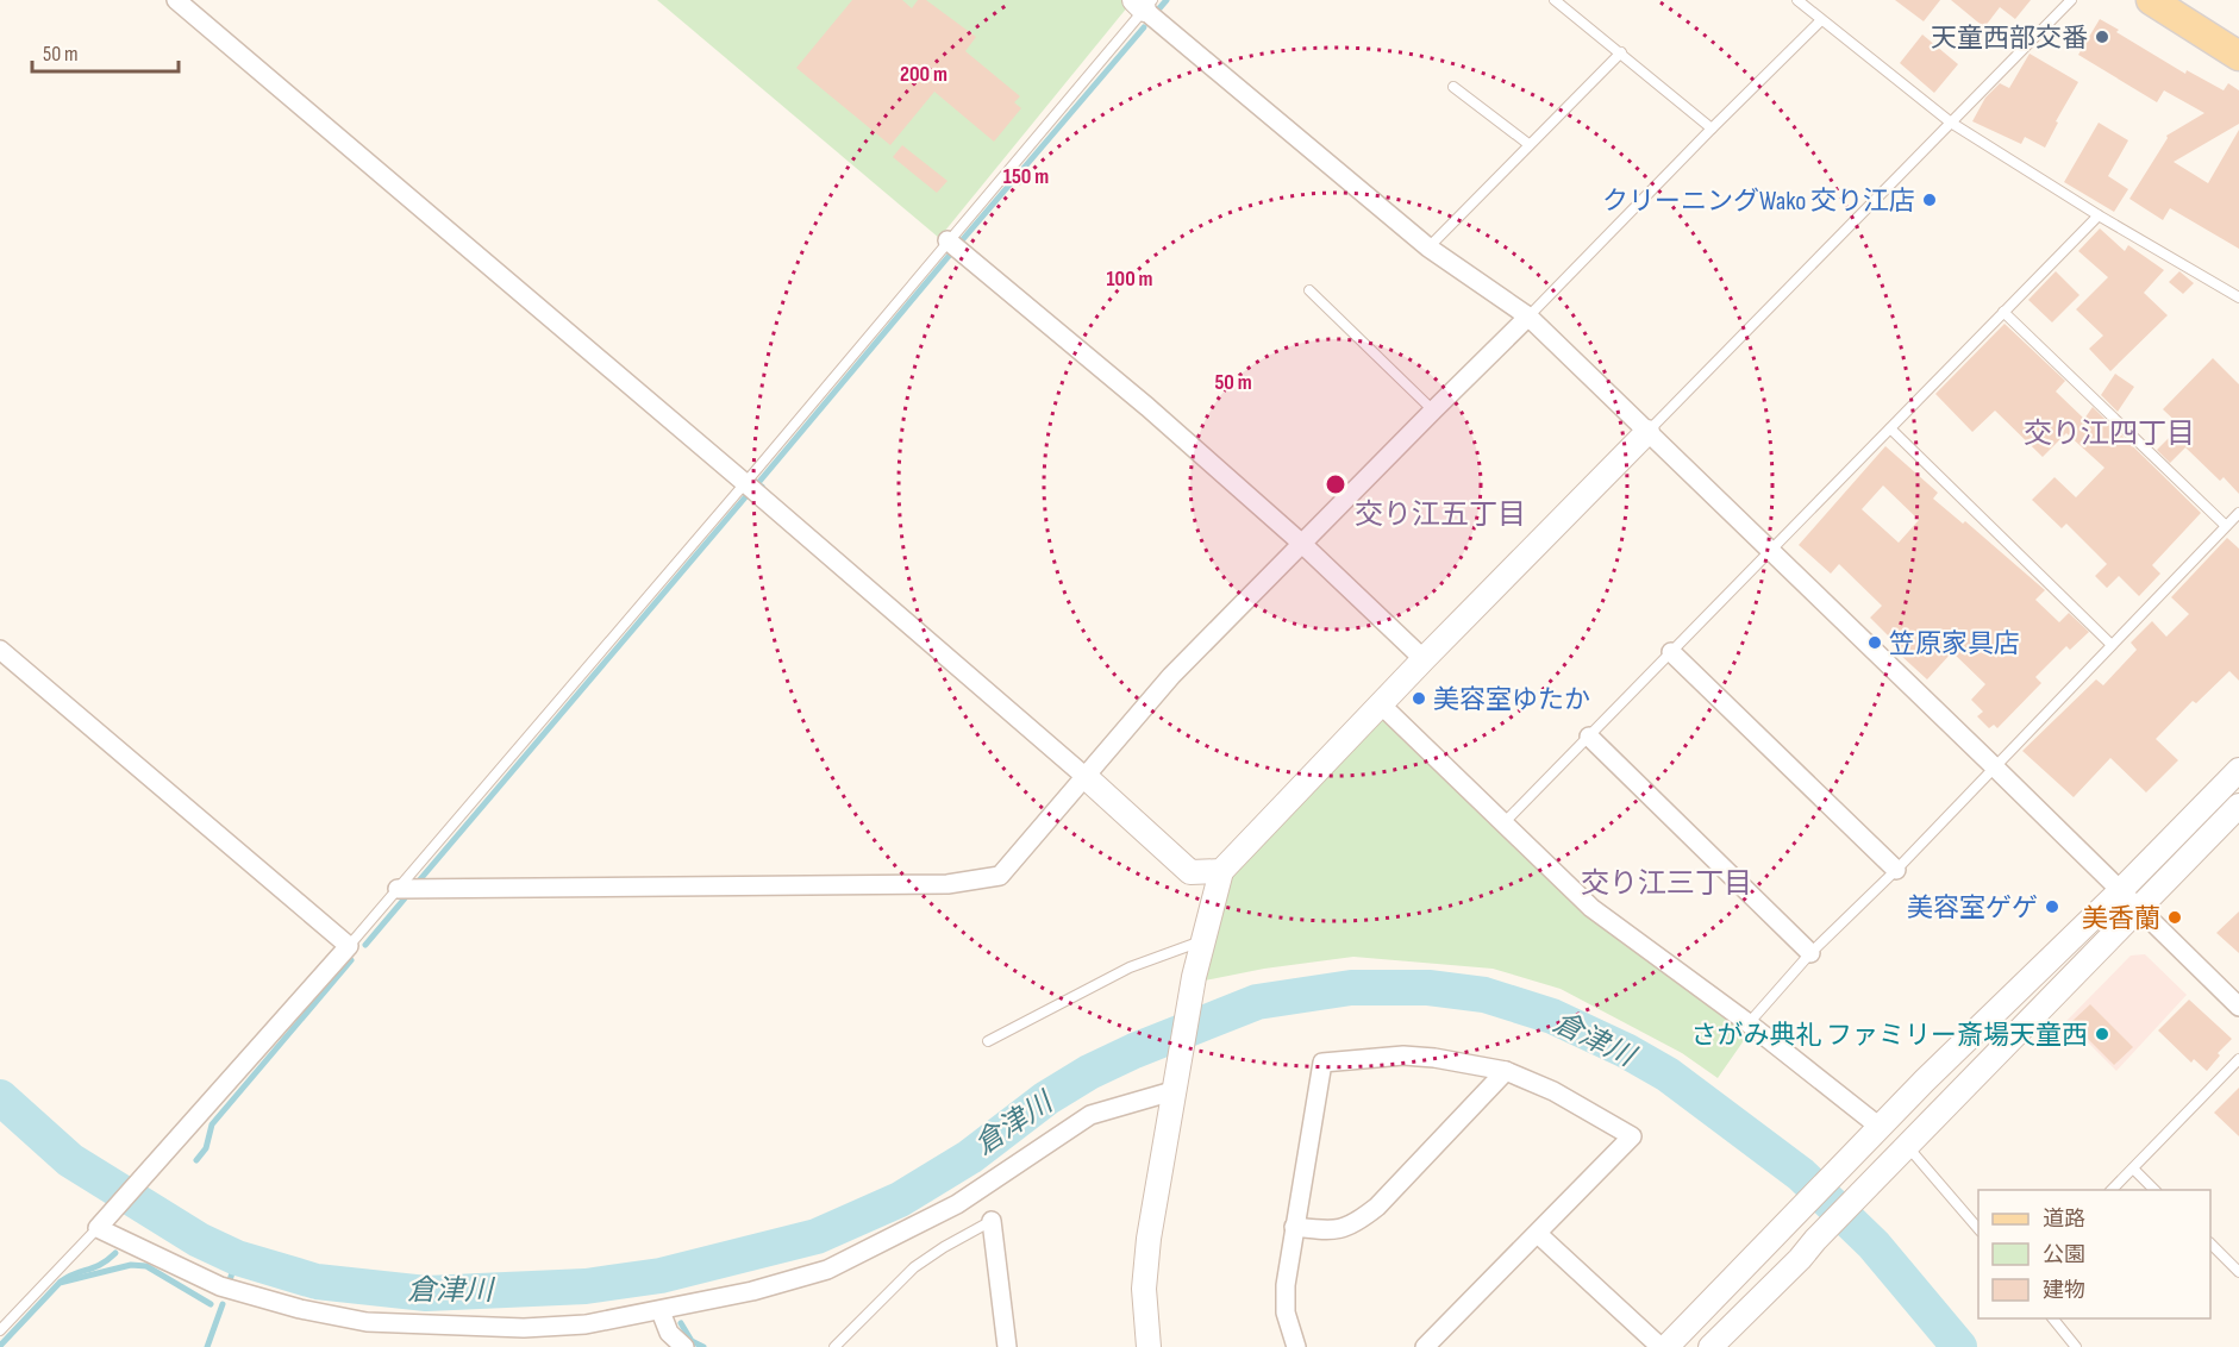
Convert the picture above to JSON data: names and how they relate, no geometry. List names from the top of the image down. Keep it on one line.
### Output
{"districts":["交り江四丁目","交り江五丁目","交り江三丁目"],"water":["倉津川"],"places":["天童西部交番","クリーニングWako 交り江店","笠原家具店","美容室ゆたか","美容室ゲゲ","美香蘭","さがみ典礼 ファミリー斎場天童西"],"legend":["道路","公園","建物"],"scale_bar":"50 m","rings":["200 m","150 m","100 m","50 m"]}
